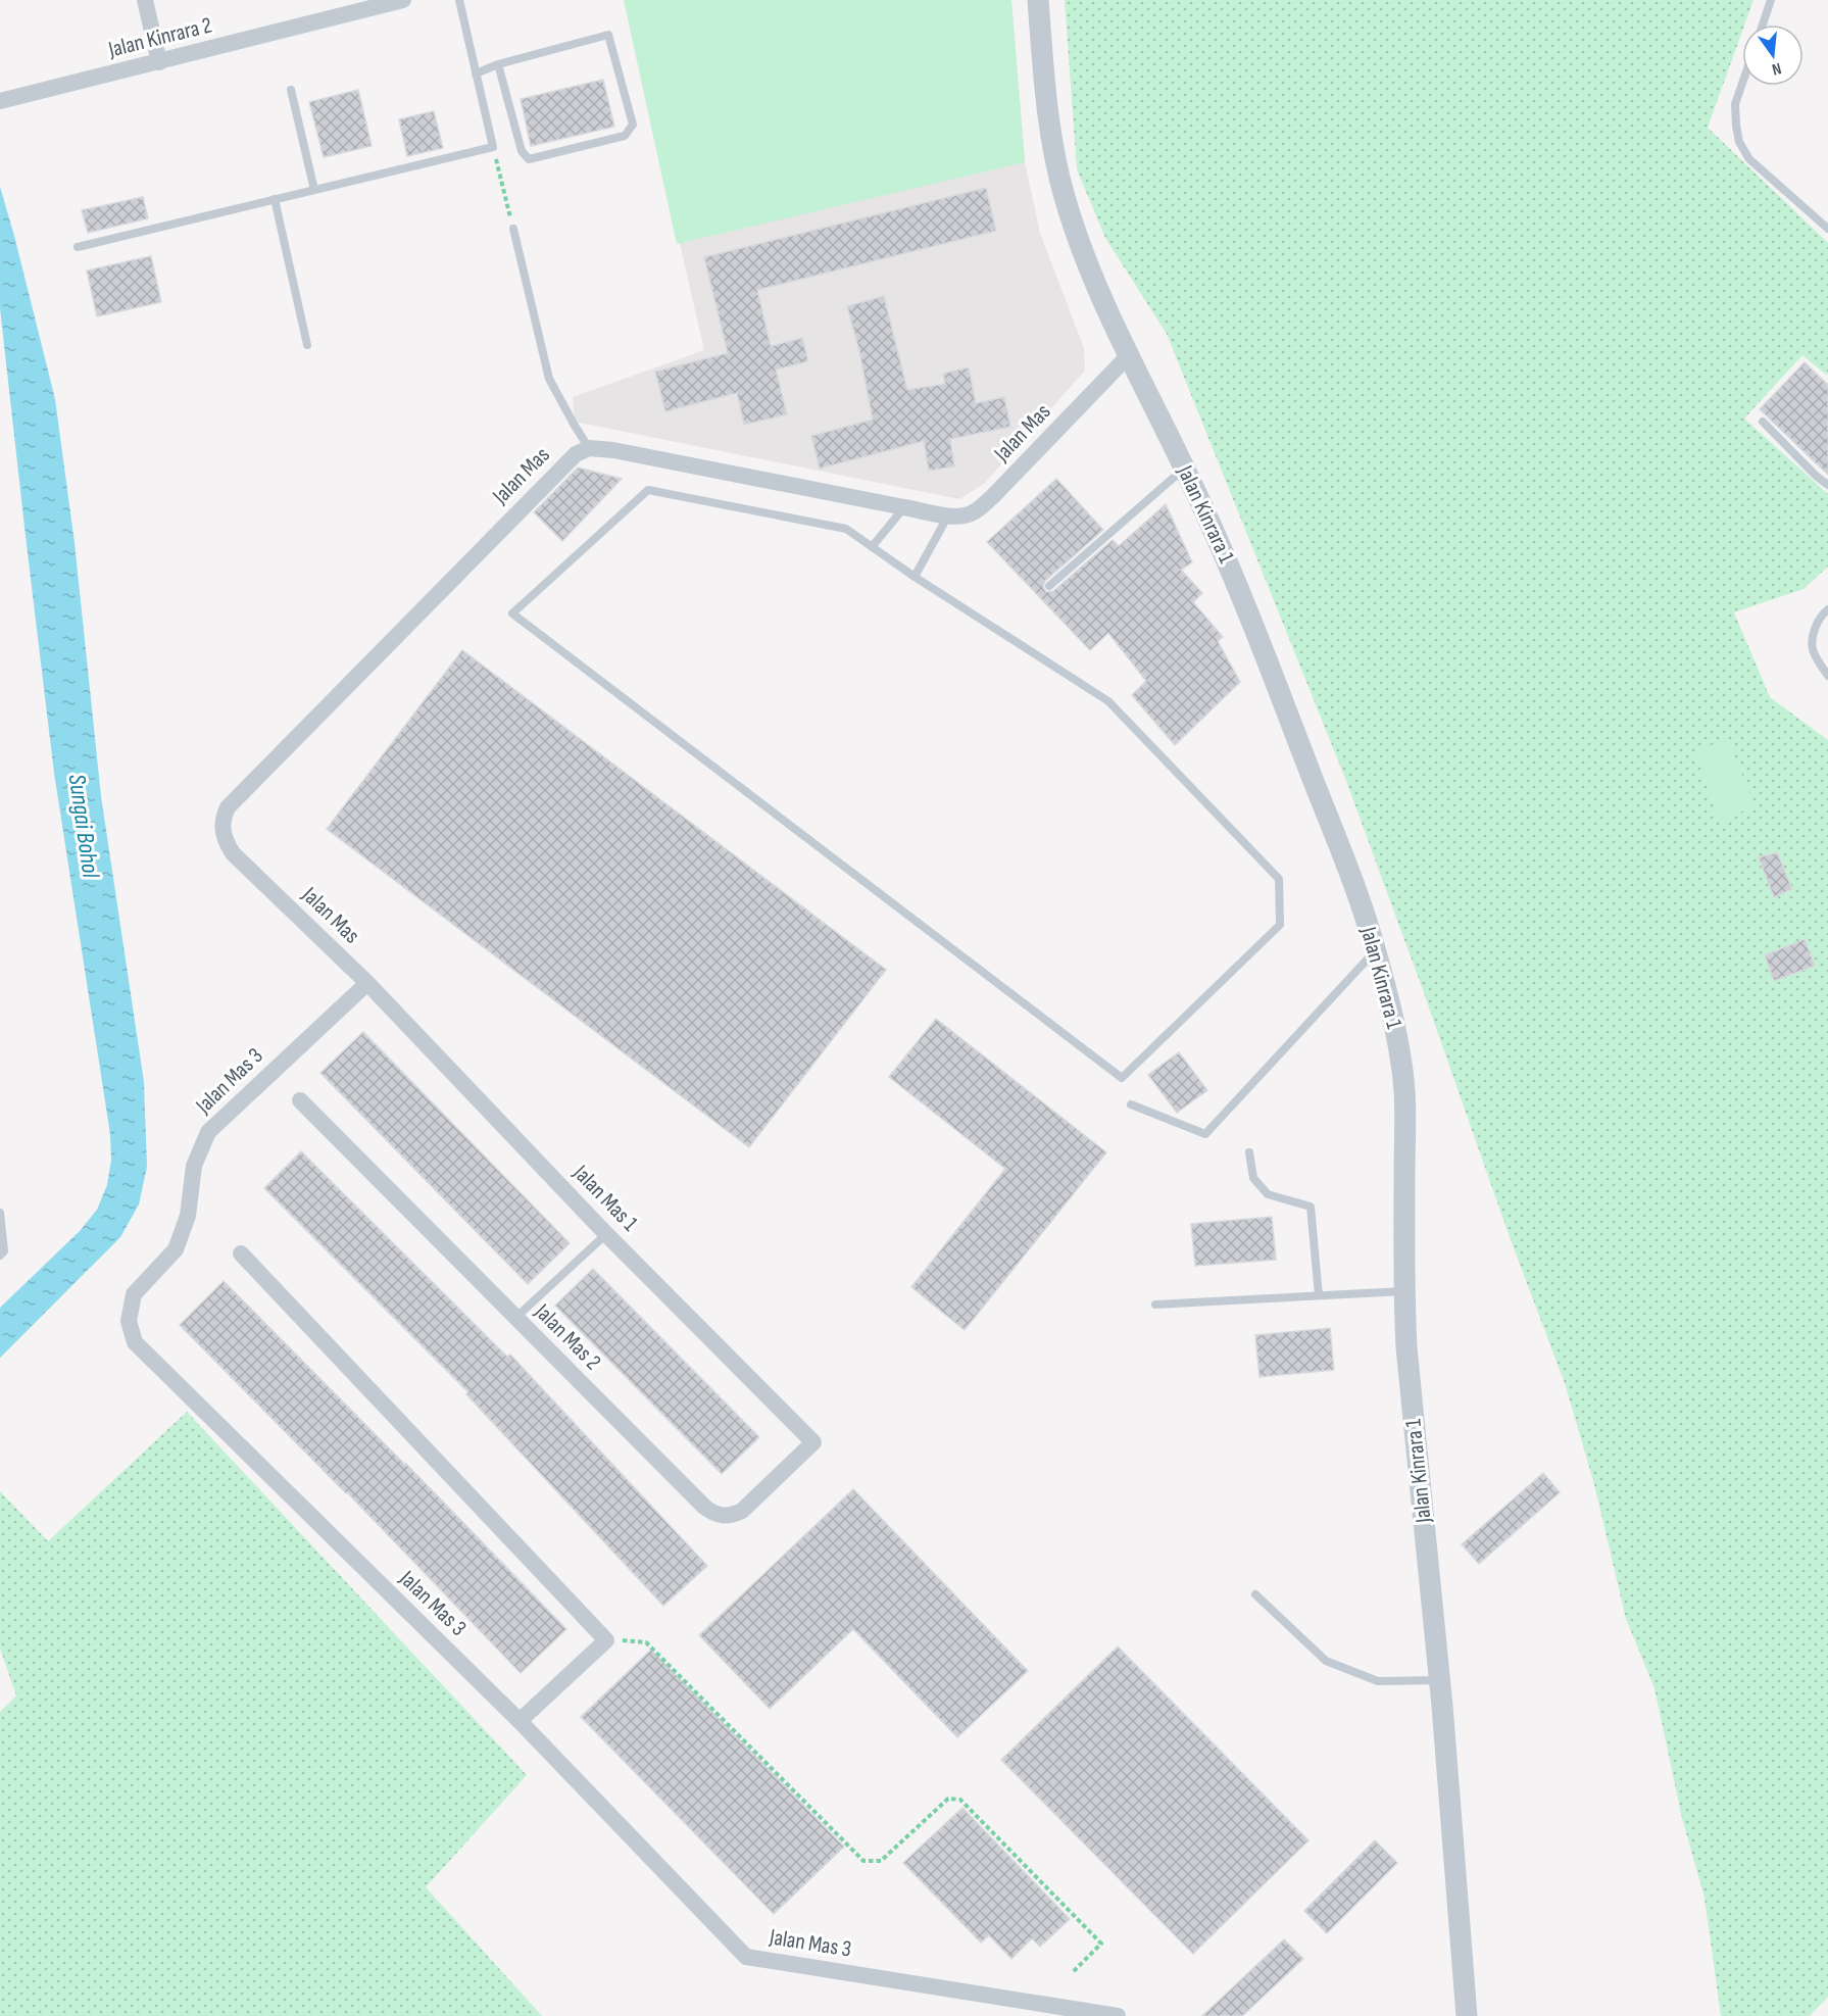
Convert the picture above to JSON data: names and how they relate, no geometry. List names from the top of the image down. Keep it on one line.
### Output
{"streets":{"street":["Jalan Kinrara 2","Jalan Mas","Jalan Kinrara 1","Jalan Mas 3","Jalan Mas 1","Jalan Mas 2"]},"crossings":[["Jalan Mas","Jalan Kinrara 1"],["Jalan Mas","Jalan Mas 3"],["Jalan Mas","Jalan Mas 1"],["Jalan Mas 3","Jalan Mas 1"],["Jalan Mas 1","Jalan Mas 2"]],"water":["Sungai Bohol"],"north":"bottom"}
